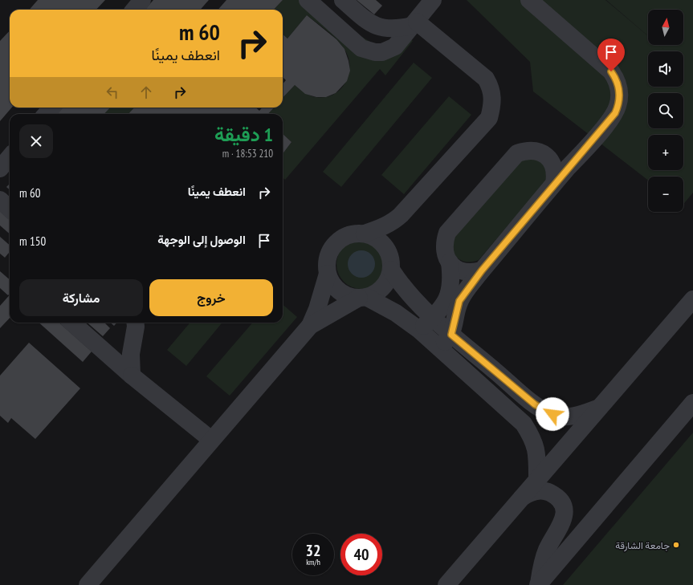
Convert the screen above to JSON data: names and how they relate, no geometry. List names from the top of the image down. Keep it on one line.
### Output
{"places":["جامعة الشارقة"],"north":"top","page":{"map_buttons":["+","−"],"turn":["60 m","انعطف يمينًا"],"heading":["1 دقيقة","210 m · 18:53"],"list":[{"name":"انعطف يمينًا","value":"60 m"},{"name":"الوصول إلى الوجهة","value":"150 m"}],"buttons":["خروج","مشاركة"],"speed":"32 km/h","limit":"40"}}
